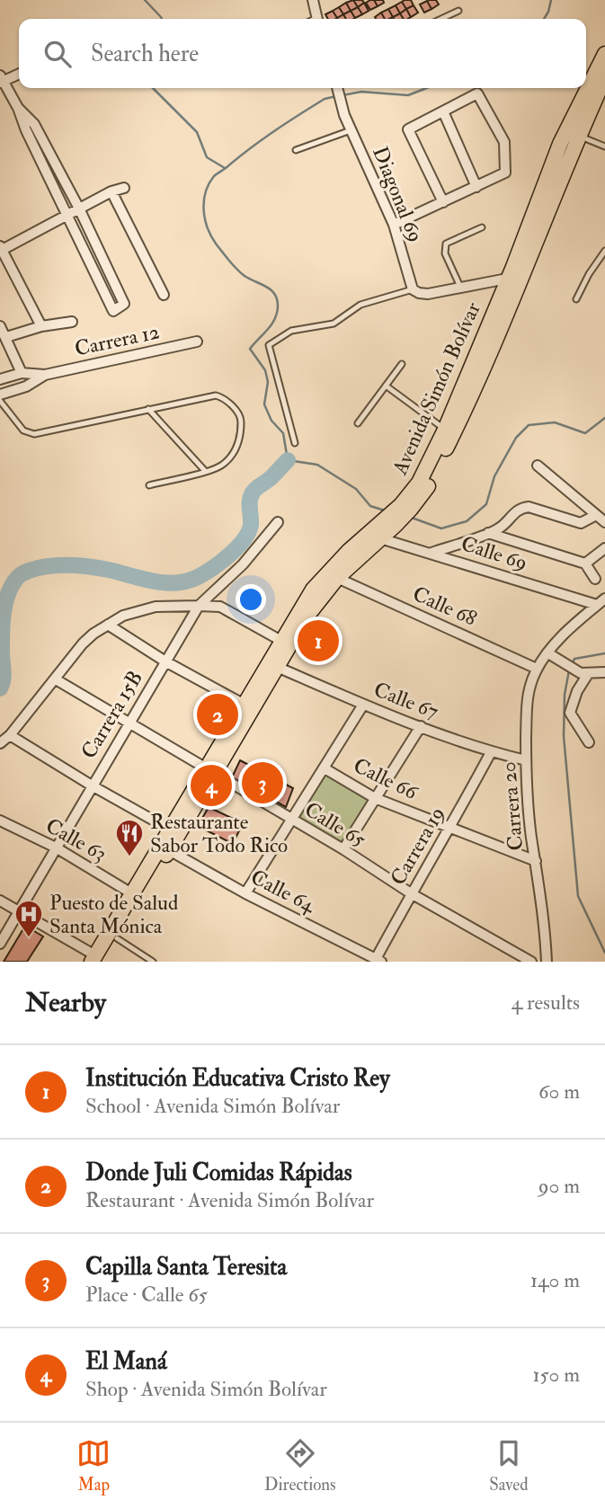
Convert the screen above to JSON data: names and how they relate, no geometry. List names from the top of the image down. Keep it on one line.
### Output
{"streets":{"main road":["Avenida Simón Bolívar"],"street":["Diagonal 69","Carrera 12","Calle 69","Calle 68","Calle 67","Carrera 15B","Calle 66","Carrera 20","Calle 65","Calle 63","Carrera 19","Calle 64"]},"crossings":[["Avenida Simón Bolívar","Calle 69"],["Avenida Simón Bolívar","Calle 68"],["Avenida Simón Bolívar","Calle 67"],["Avenida Simón Bolívar","Calle 65"],["Avenida Simón Bolívar","Calle 63"],["Avenida Simón Bolívar","Calle 64"],["Calle 68","Carrera 20"],["Calle 67","Carrera 20"],["Calle 67","Carrera 19"],["Carrera 15B","Calle 65"],["Carrera 15B","Calle 63"],["Calle 66","Carrera 20"],["Calle 66","Carrera 19"],["Calle 65","Carrera 19"],["Carrera 19","Calle 64"]],"places":{"restaurant":["Restaurante Sabor Todo Rico"],"hospital":["Puesto de Salud Santa Mónica"]},"page":{"search":"Search here","pins":["1","2","3","4"],"heading":["Nearby","4 results"],"list":[{"mark":"1","name":"Institución Educativa Cristo Rey","note":"School · Avenida Simón Bolívar","value":"60 m"},{"mark":"2","name":"Donde Juli Comidas Rápidas","note":"Restaurant · Avenida Simón Bolívar","value":"90 m"},{"mark":"3","name":"Capilla Santa Teresita","note":"Place · Calle 65","value":"140 m"},{"mark":"4","name":"El Maná","note":"Shop · Avenida Simón Bolívar","value":"150 m"}],"nav":["Map","Directions","Saved"]}}
